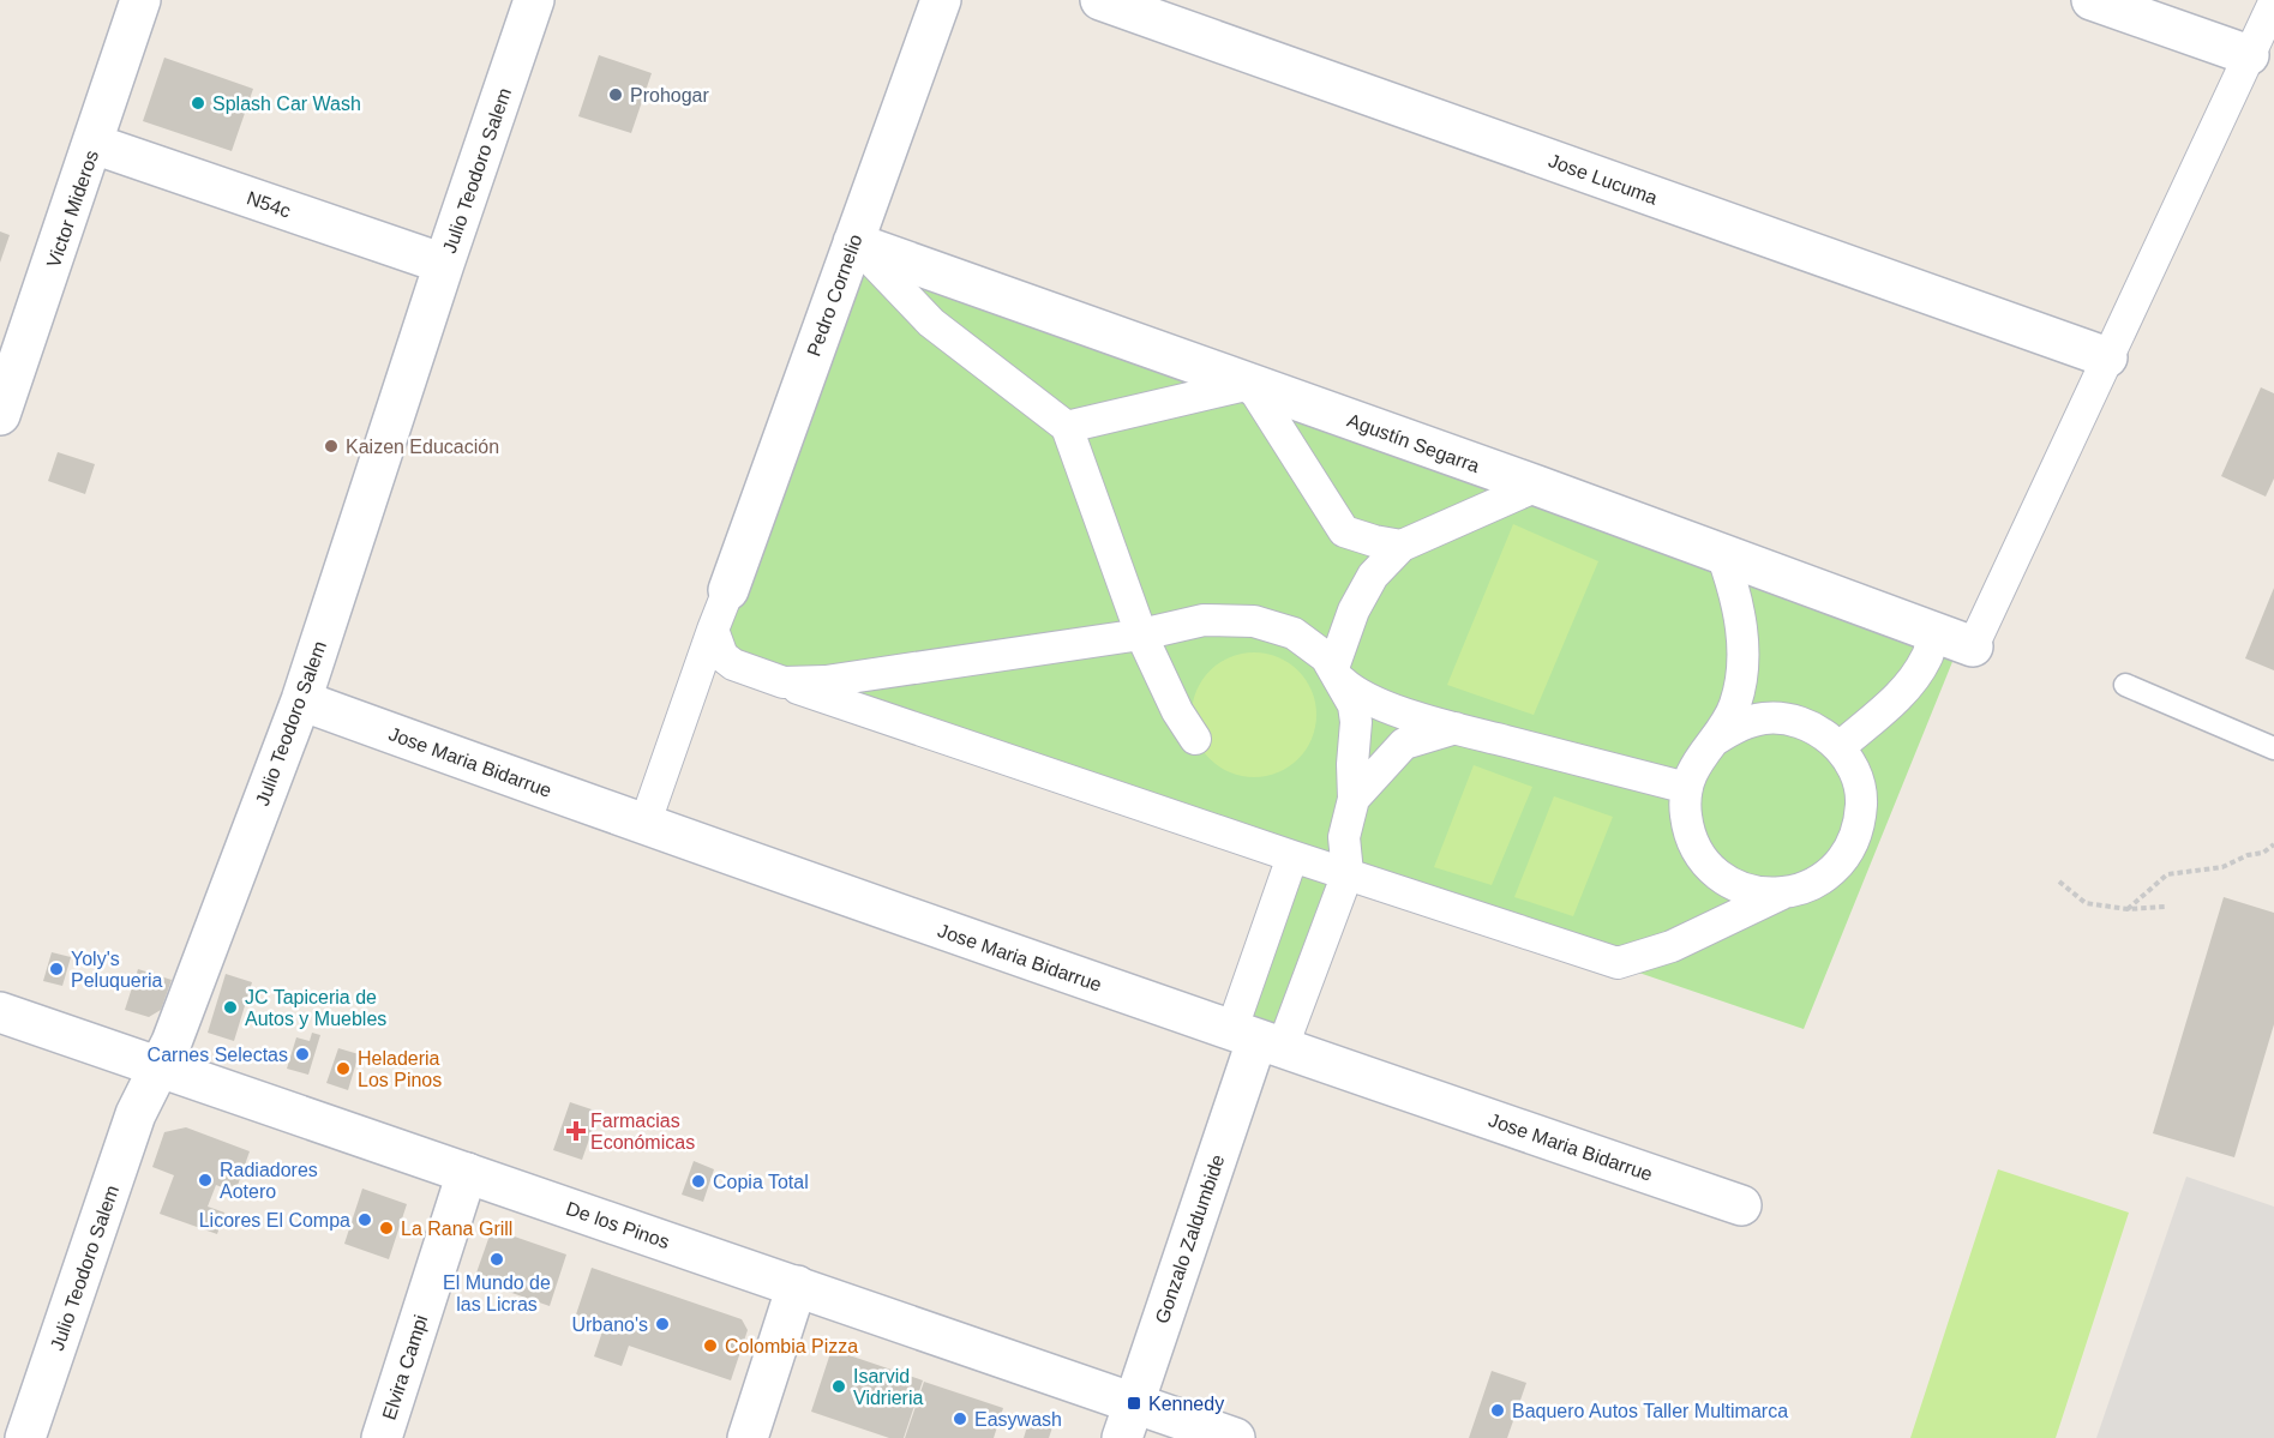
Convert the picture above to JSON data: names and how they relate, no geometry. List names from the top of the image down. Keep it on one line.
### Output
{"streets":{"street":["Julio Teodoro Salem","Jose Lucuma","N54c","Victor Mideros","Pedro Cornelio","Agustín Segarra","Jose Maria Bidarrue","De los Pinos","Gonzalo Zaldumbide","Elvira Campi"]},"crossings":[["Julio Teodoro Salem","N54c"],["Julio Teodoro Salem","Jose Maria Bidarrue"],["Julio Teodoro Salem","De los Pinos"],["N54c","Victor Mideros"],["Pedro Cornelio","Agustín Segarra"],["Jose Maria Bidarrue","Gonzalo Zaldumbide"],["De los Pinos","Gonzalo Zaldumbide"],["De los Pinos","Elvira Campi"]],"places":{"other":["Prohogar","Splash Car Wash","Kaizen Educación","Yoly's Peluqueria","JC Tapiceria de Autos y Muebles","Carnes Selectas","Heladeria Los Pinos","Radiadores Aotero","Copia Total","Licores El Compa","La Rana Grill","El Mundo de las Licras","Urbano's","Colombia Pizza","Isarvid Vidrieria","Baquero Autos Taller Multimarca","Easywash"],"health":["Farmacias Económicas"],"transit":["Kennedy"]}}
